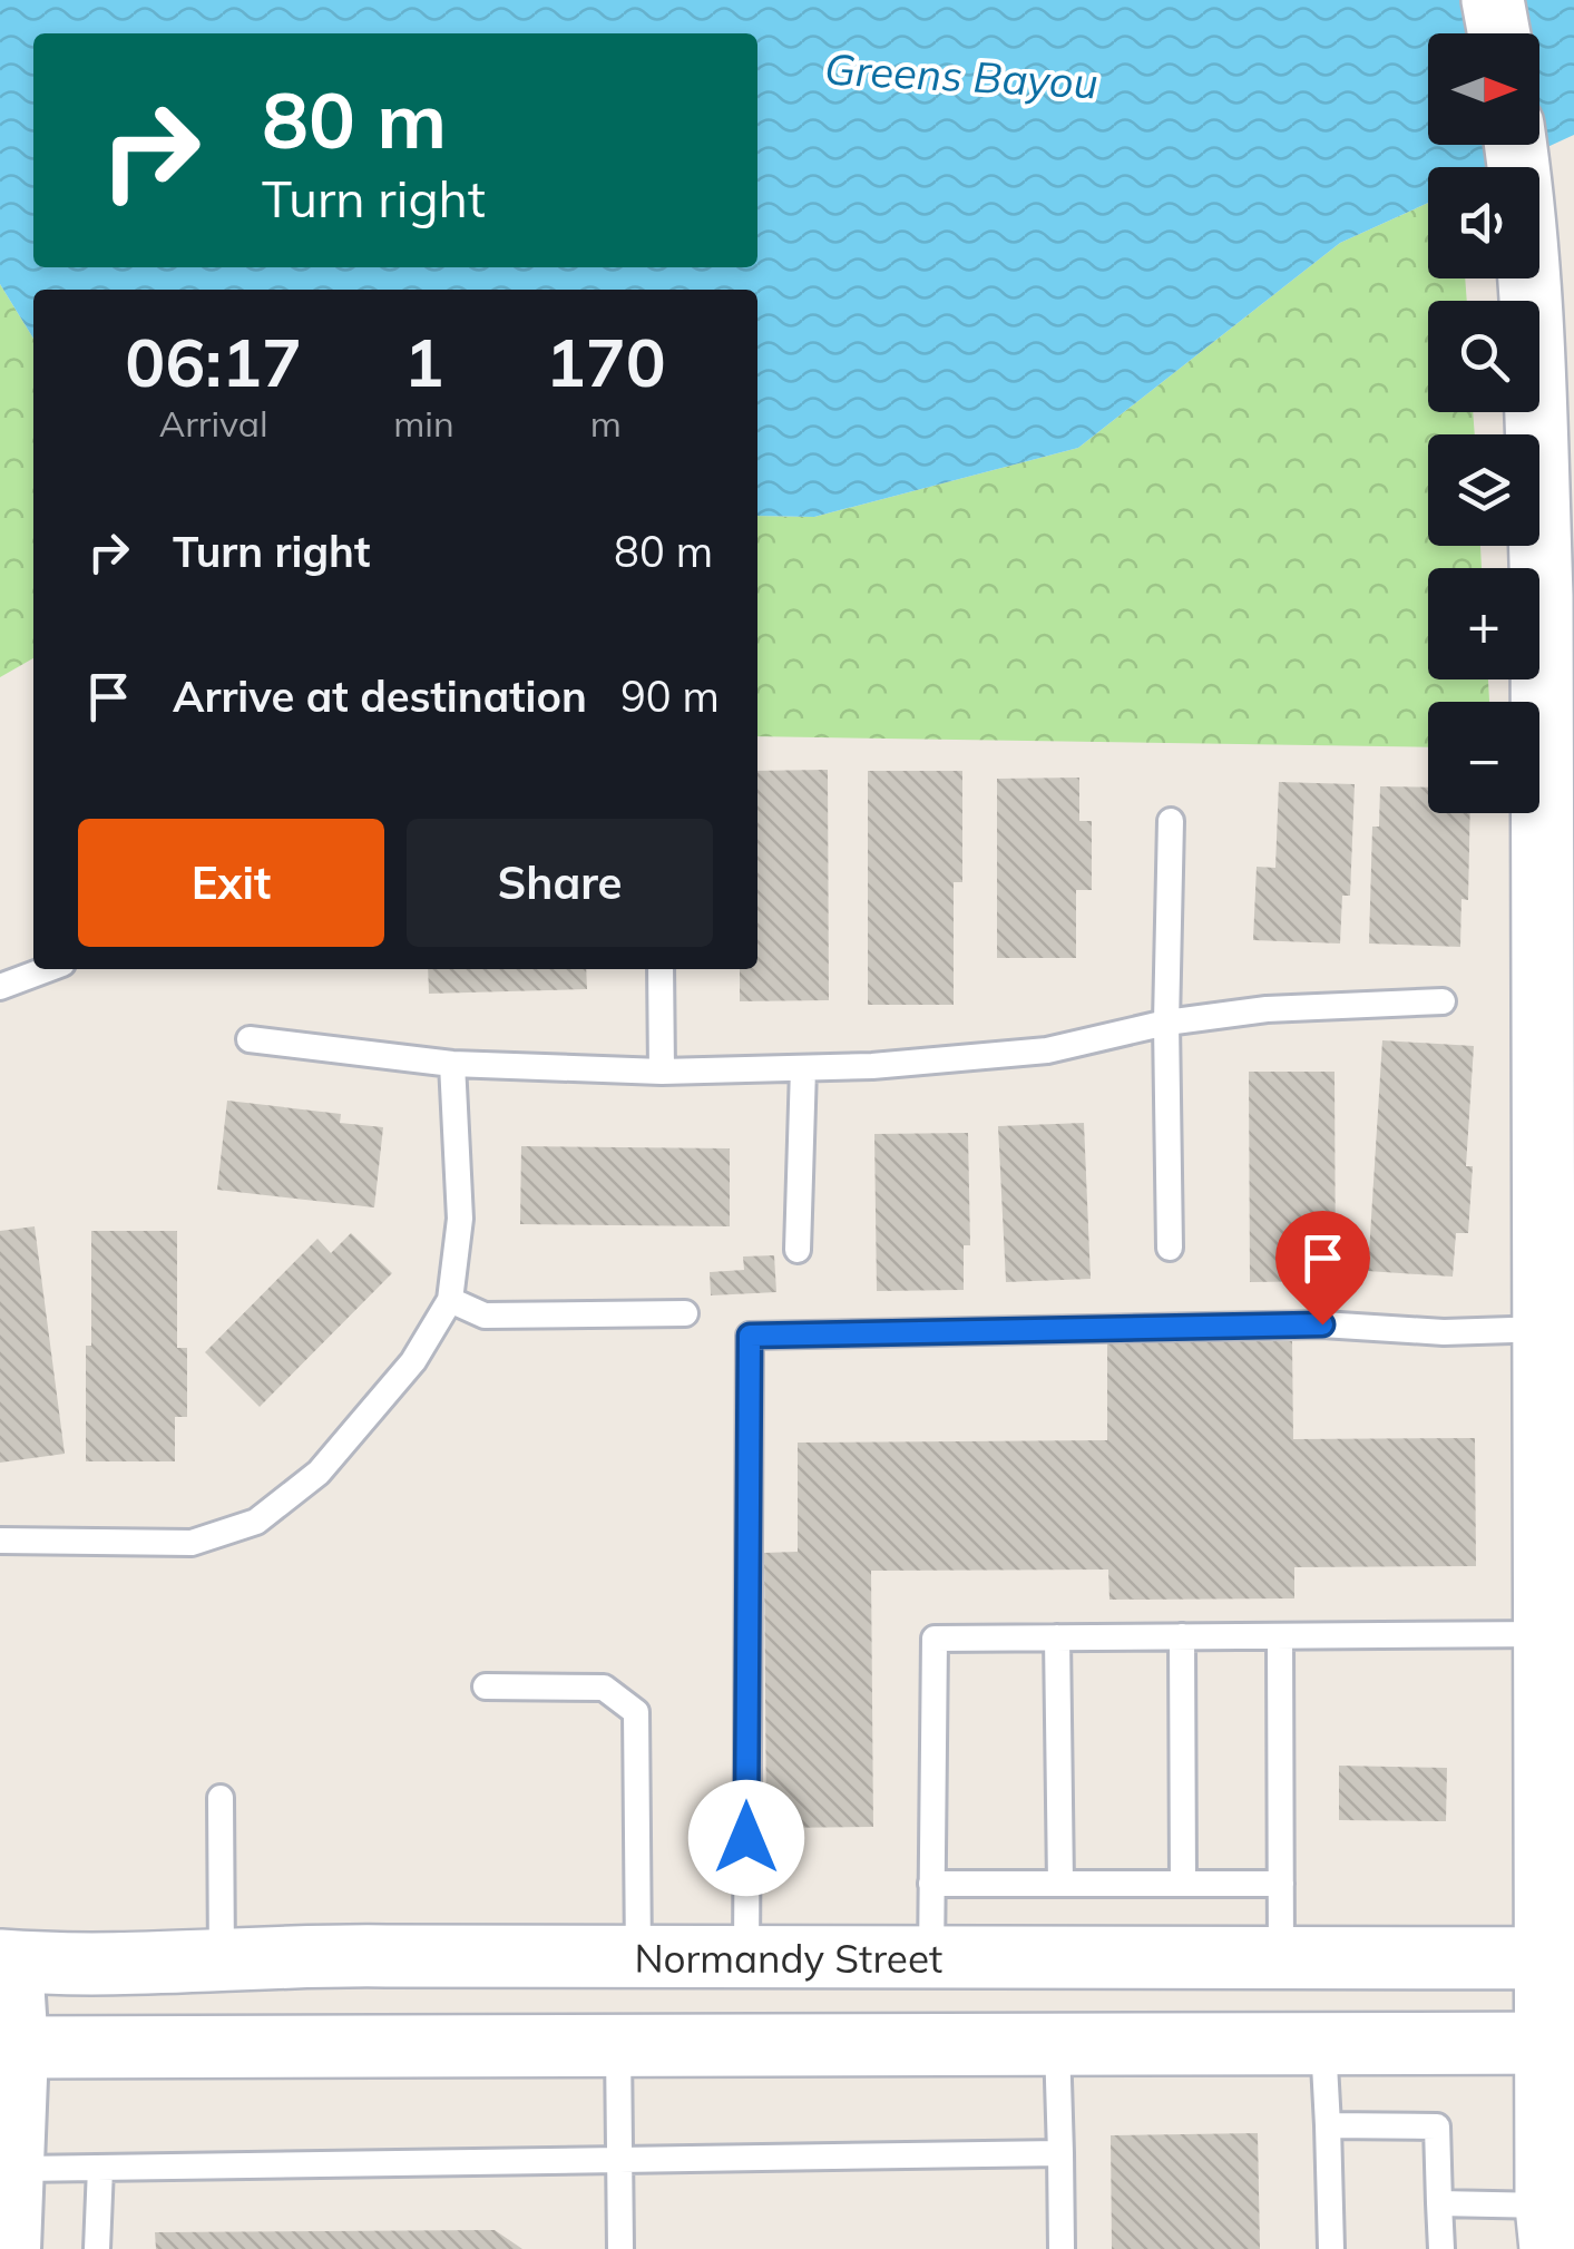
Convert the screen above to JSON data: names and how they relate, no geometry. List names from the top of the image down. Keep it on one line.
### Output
{"streets":{"main road":["Normandy Street"]},"water":["Greens Bayou"],"north":"right","page":{"map_buttons":["+","−"],"turn":["80 m","Turn right"],"eta":["06:17","Arrival","1","min","170","m"],"list":[{"name":"Turn right","value":"80 m"},{"name":"Arrive at destination","value":"90 m"}],"buttons":["Exit","Share"]}}
